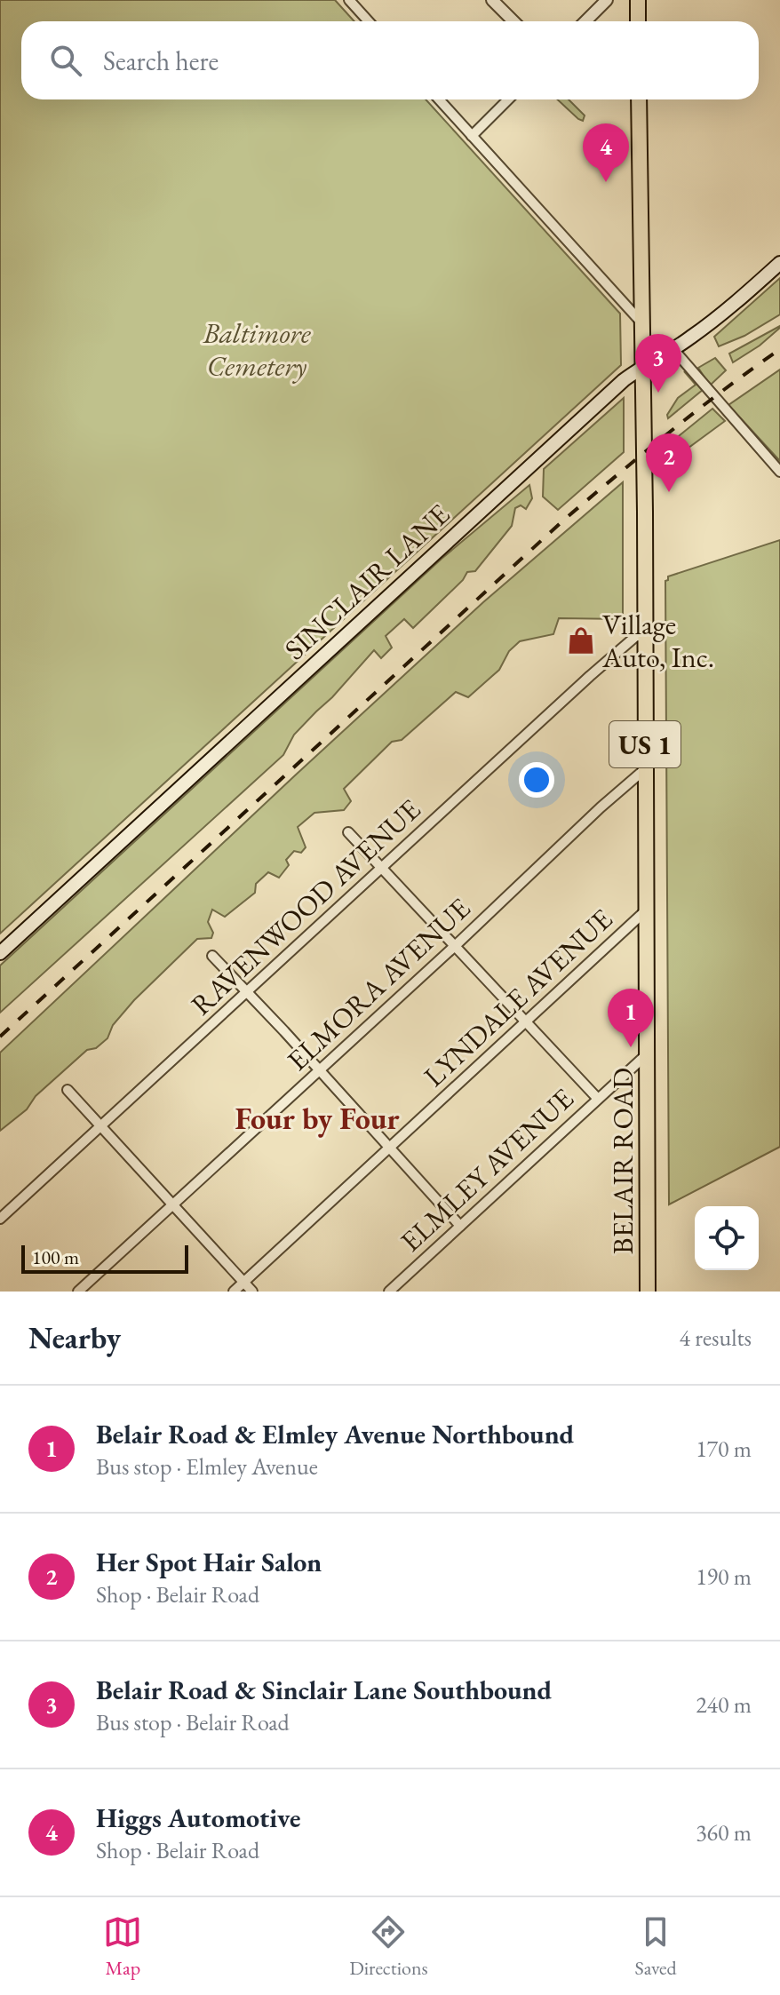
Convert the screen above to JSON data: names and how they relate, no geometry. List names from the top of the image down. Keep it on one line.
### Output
{"streets":{"main road":["SINCLAIR LANE","US 1","BELAIR ROAD"],"street":["RAVENWOOD AVENUE","ELMORA AVENUE","LYNDALE AVENUE","ELMLEY AVENUE"]},"crossings":[["SINCLAIR LANE","BELAIR ROAD"],["RAVENWOOD AVENUE","BELAIR ROAD"],["ELMORA AVENUE","BELAIR ROAD"],["LYNDALE AVENUE","BELAIR ROAD"],["BELAIR ROAD","ELMLEY AVENUE"]],"districts":["Four by Four"],"parks":["Baltimore Cemetery"],"places":{"shop":["Village Auto, Inc."]},"scale_bar":"100 m","page":{"search":"Search here","pins":["4","3","2","1"],"scale":"100 m","heading":["Nearby","4 results"],"list":[{"mark":"1","name":"Belair Road & Elmley Avenue Northbound","note":"Bus stop · Elmley Avenue","value":"170 m"},{"mark":"2","name":"Her Spot Hair Salon","note":"Shop · Belair Road","value":"190 m"},{"mark":"3","name":"Belair Road & Sinclair Lane Southbound","note":"Bus stop · Belair Road","value":"240 m"},{"mark":"4","name":"Higgs Automotive","note":"Shop · Belair Road","value":"360 m"}],"nav":["Map","Directions","Saved"]}}
